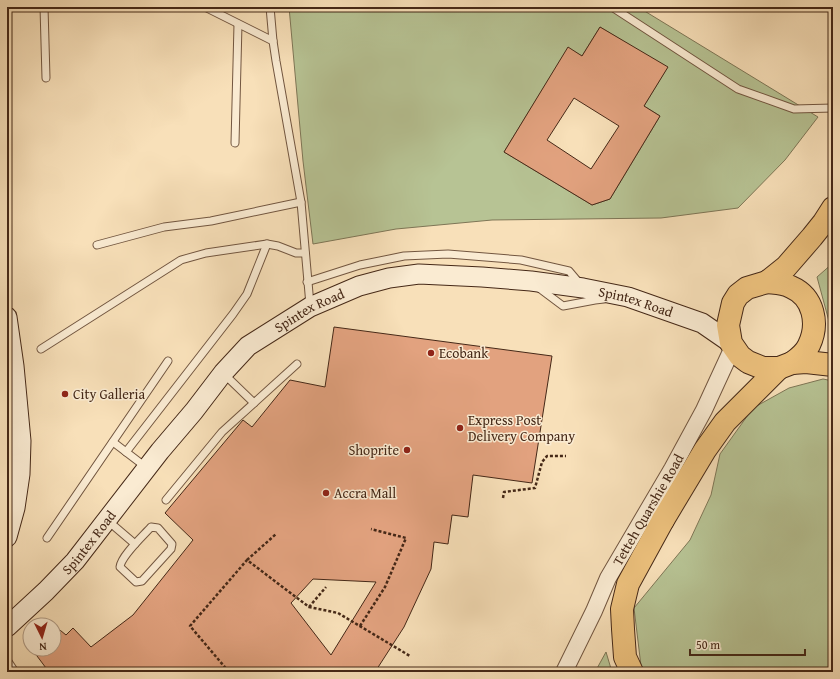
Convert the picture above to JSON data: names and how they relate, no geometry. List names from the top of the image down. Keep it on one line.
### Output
{"streets":{"main road":["Spintex Road"],"street":["Tetteh Quarshie Road"]},"crossings":[["Spintex Road","Tetteh Quarshie Road"]],"places":["Ecobank","City Galleria","Express Post Delivery Company","Shoprite","Accra Mall"],"scale_bar":"50 m","north":"bottom"}
